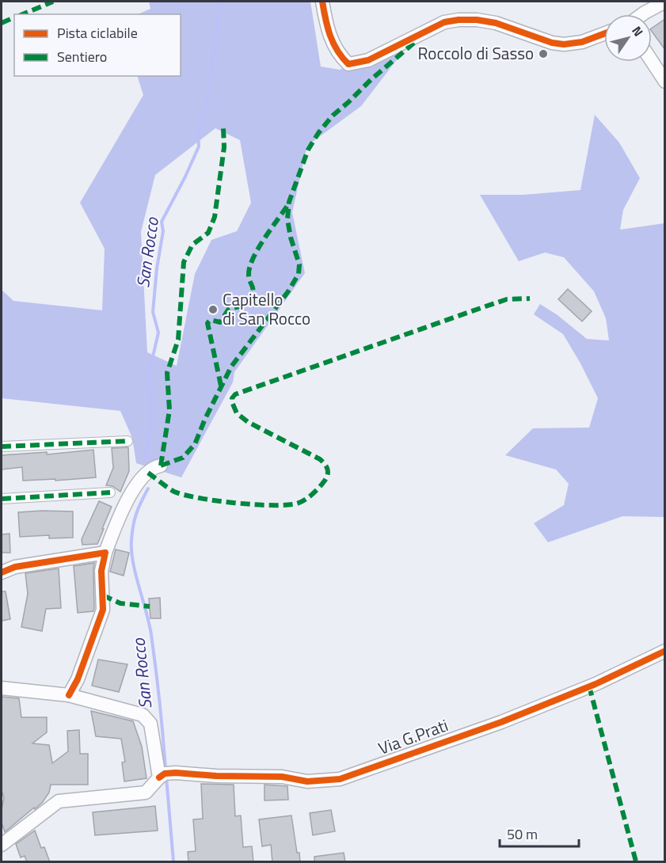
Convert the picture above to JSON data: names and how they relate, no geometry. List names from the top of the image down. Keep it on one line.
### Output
{"streets":{"street":["Via G.Prati"]},"water":["San Rocco"],"places":["Roccolo di Sasso","Capitello di San Rocco"],"legend":["Pista ciclabile","Sentiero"],"scale_bar":"50 m","north":"top right"}
